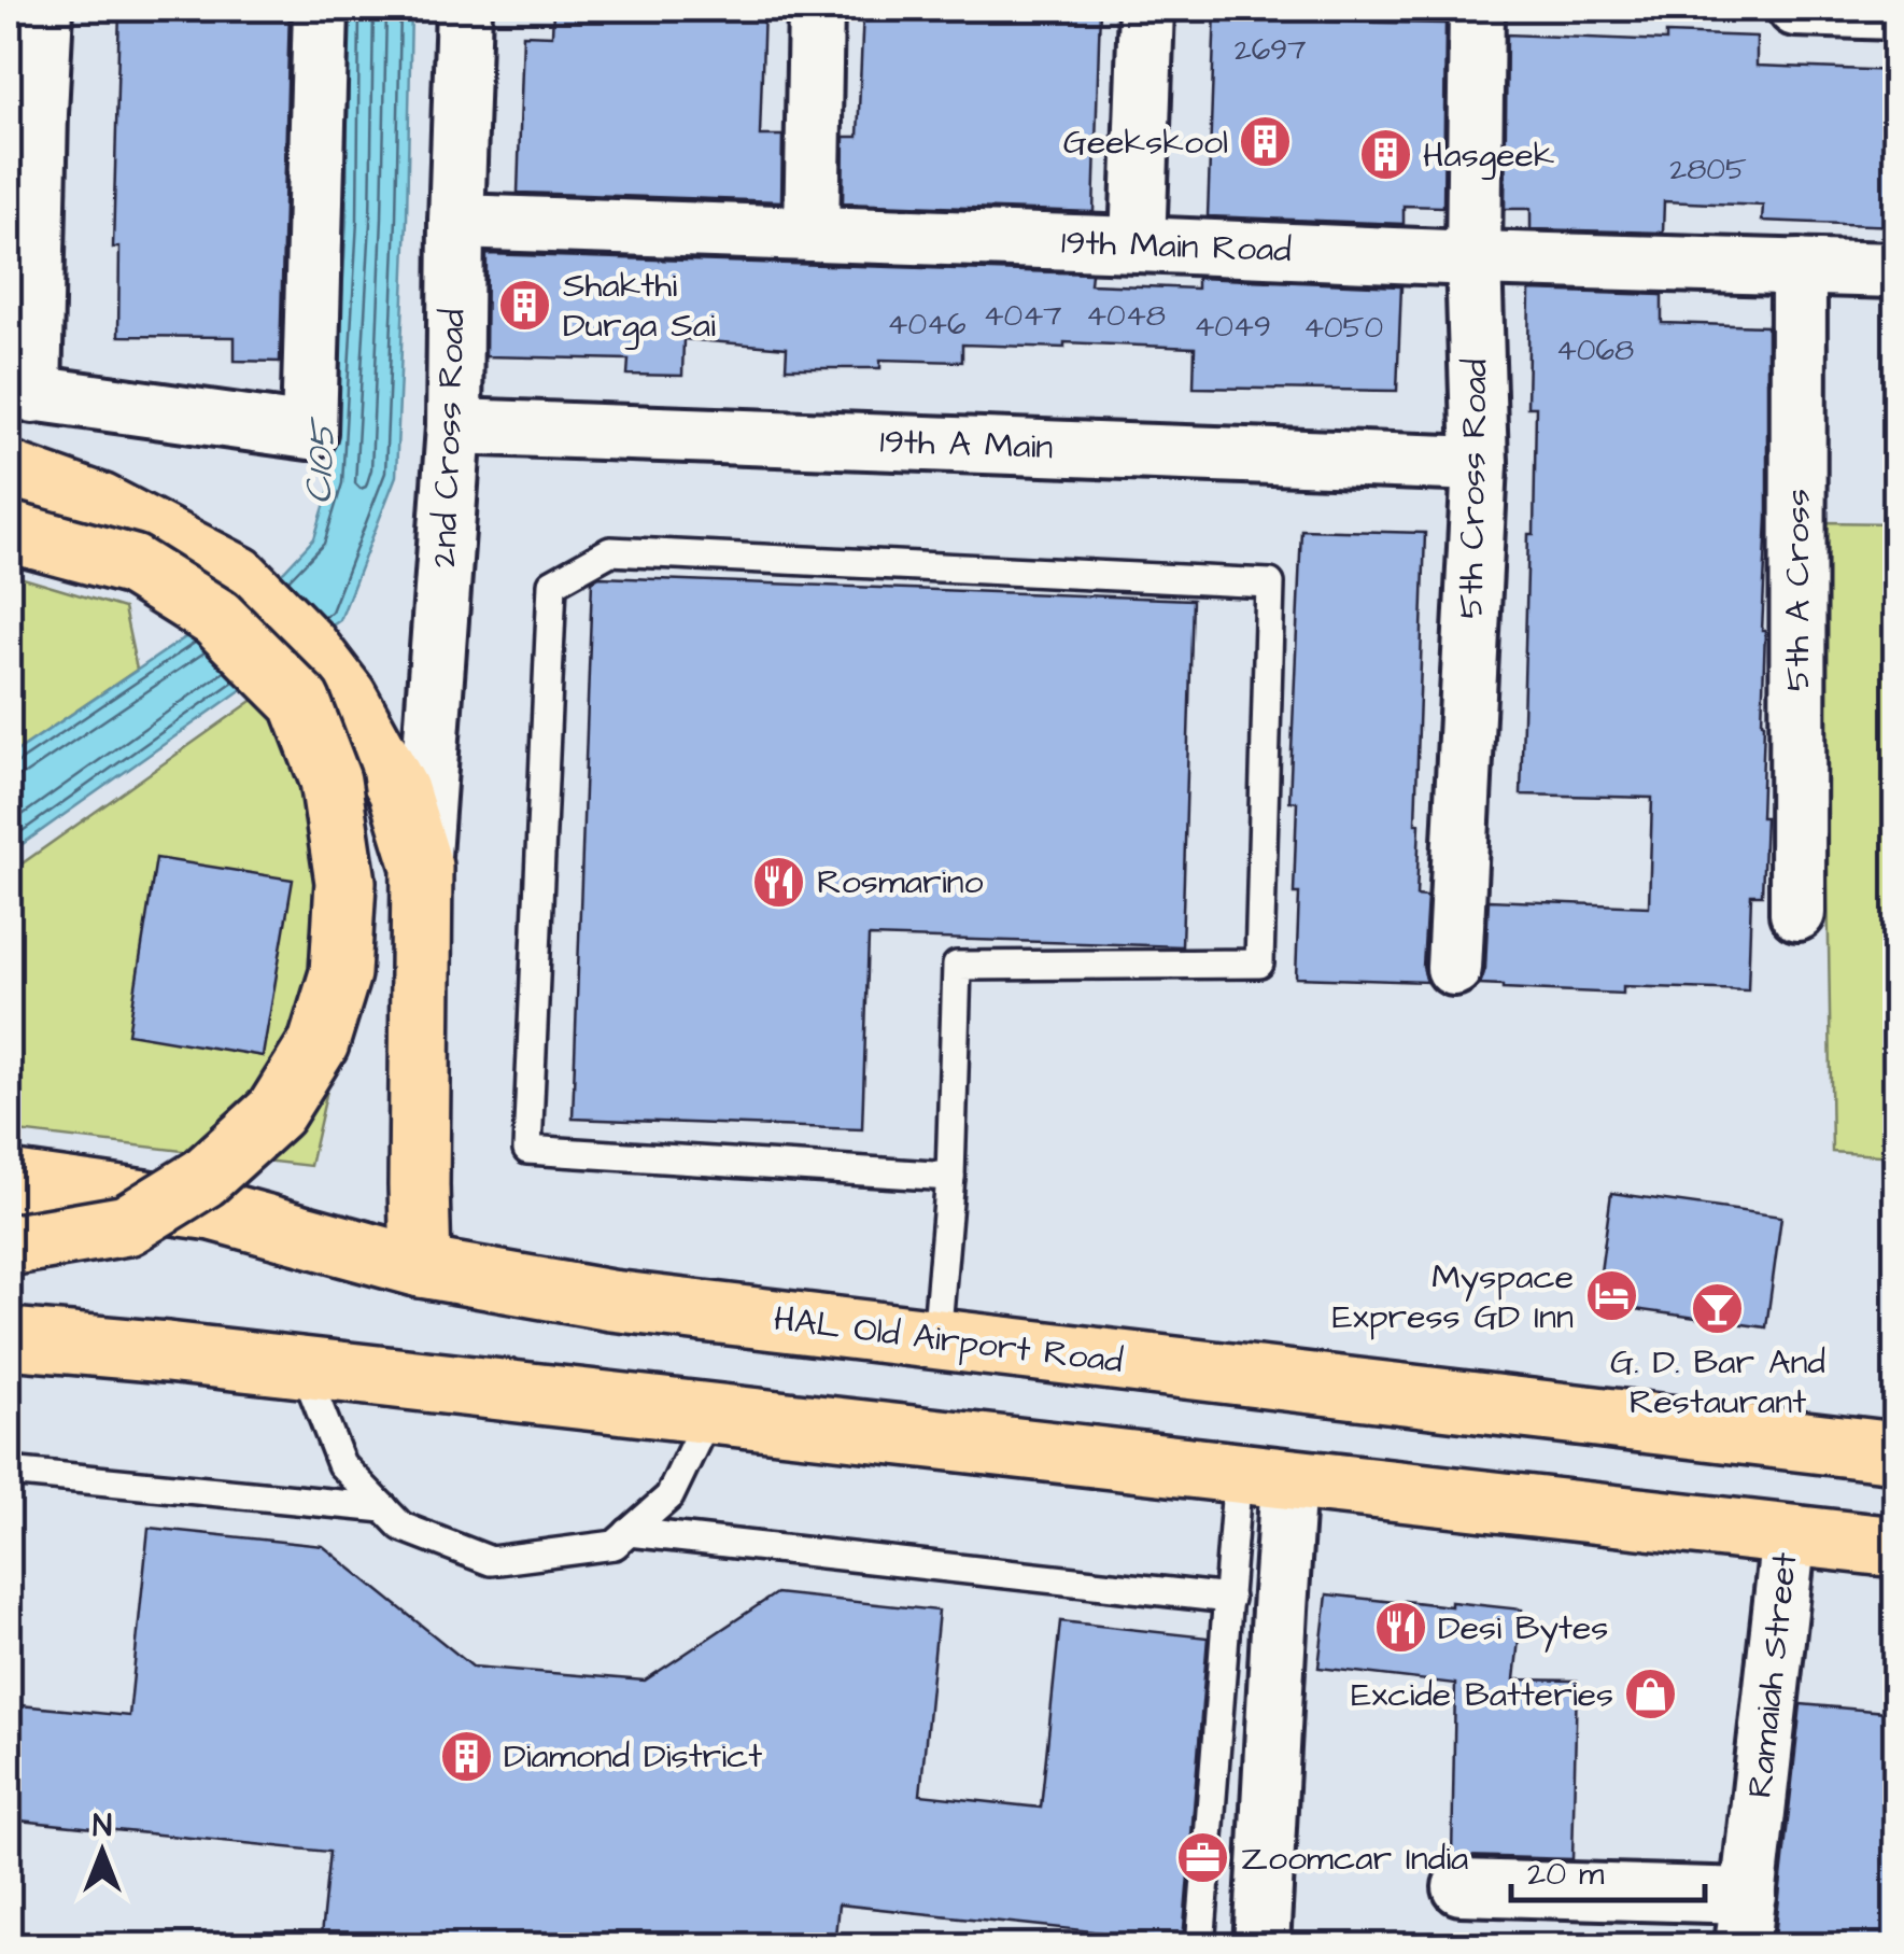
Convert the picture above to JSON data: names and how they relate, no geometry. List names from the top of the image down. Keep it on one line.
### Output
{"streets":{"main road":["HAL Old Airport Road"],"street":["19th Main Road","2nd Cross Road","19th A Main","5th Cross Road","5th A Cross","Ramaiah Street"]},"crossings":[["19th Main Road","2nd Cross Road"],["19th Main Road","5th Cross Road"],["19th Main Road","5th A Cross"],["2nd Cross Road","19th A Main"],["19th A Main","5th Cross Road"]],"water":["C105"],"places":{"building":["Geekskool","Hasgeek","Shakthi Durga Sai","Diamond District"],"restaurant":["Rosmarino","Desi Bytes"],"hotel":["Myspace Express GD Inn"],"bar":["G. D. Bar And Restaurant"],"shop":["Excide Batteries"],"office":["Zoomcar India"]},"house_numbers":["2697","2805","4047","4048","4046","4049","4050","4068"],"scale_bar":"20 m","north":"top"}
